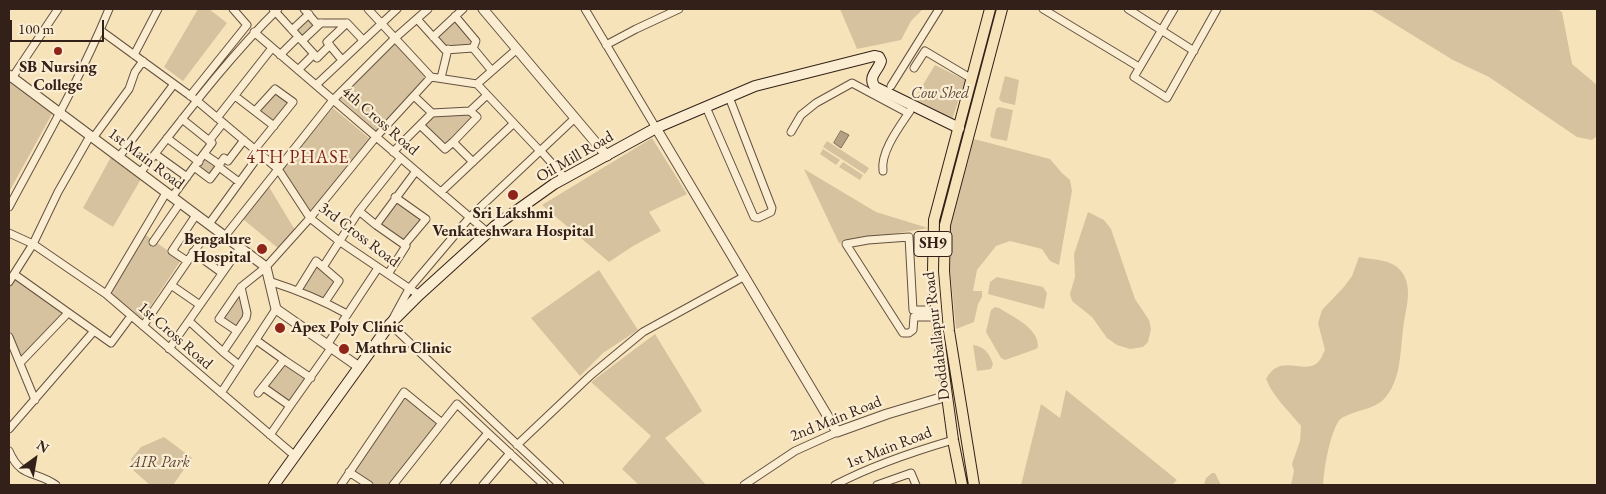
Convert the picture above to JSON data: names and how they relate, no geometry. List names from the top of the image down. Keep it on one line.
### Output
{"streets":{"main road":["Oil Mill Road","SH9","Doddaballapur Road"],"street":["4th Cross Road","1st Main Road","3rd Cross Road","1st Cross Road","2nd Main Road"]},"crossings":[["4th Cross Road","Oil Mill Road"],["Oil Mill Road","3rd Cross Road"],["Oil Mill Road","1st Cross Road"],["1st Main Road","Doddaballapur Road"],["Doddaballapur Road","2nd Main Road"]],"districts":["4TH PHASE"],"parks":["Cow Shed","AIR Park"],"places":["SB Nursing College","Sri Lakshmi Venkateshwara Hospital","Bengalure Hospital","Apex Poly Clinic","Mathru Clinic"],"scale_bar":"100 m","north":"top right"}
